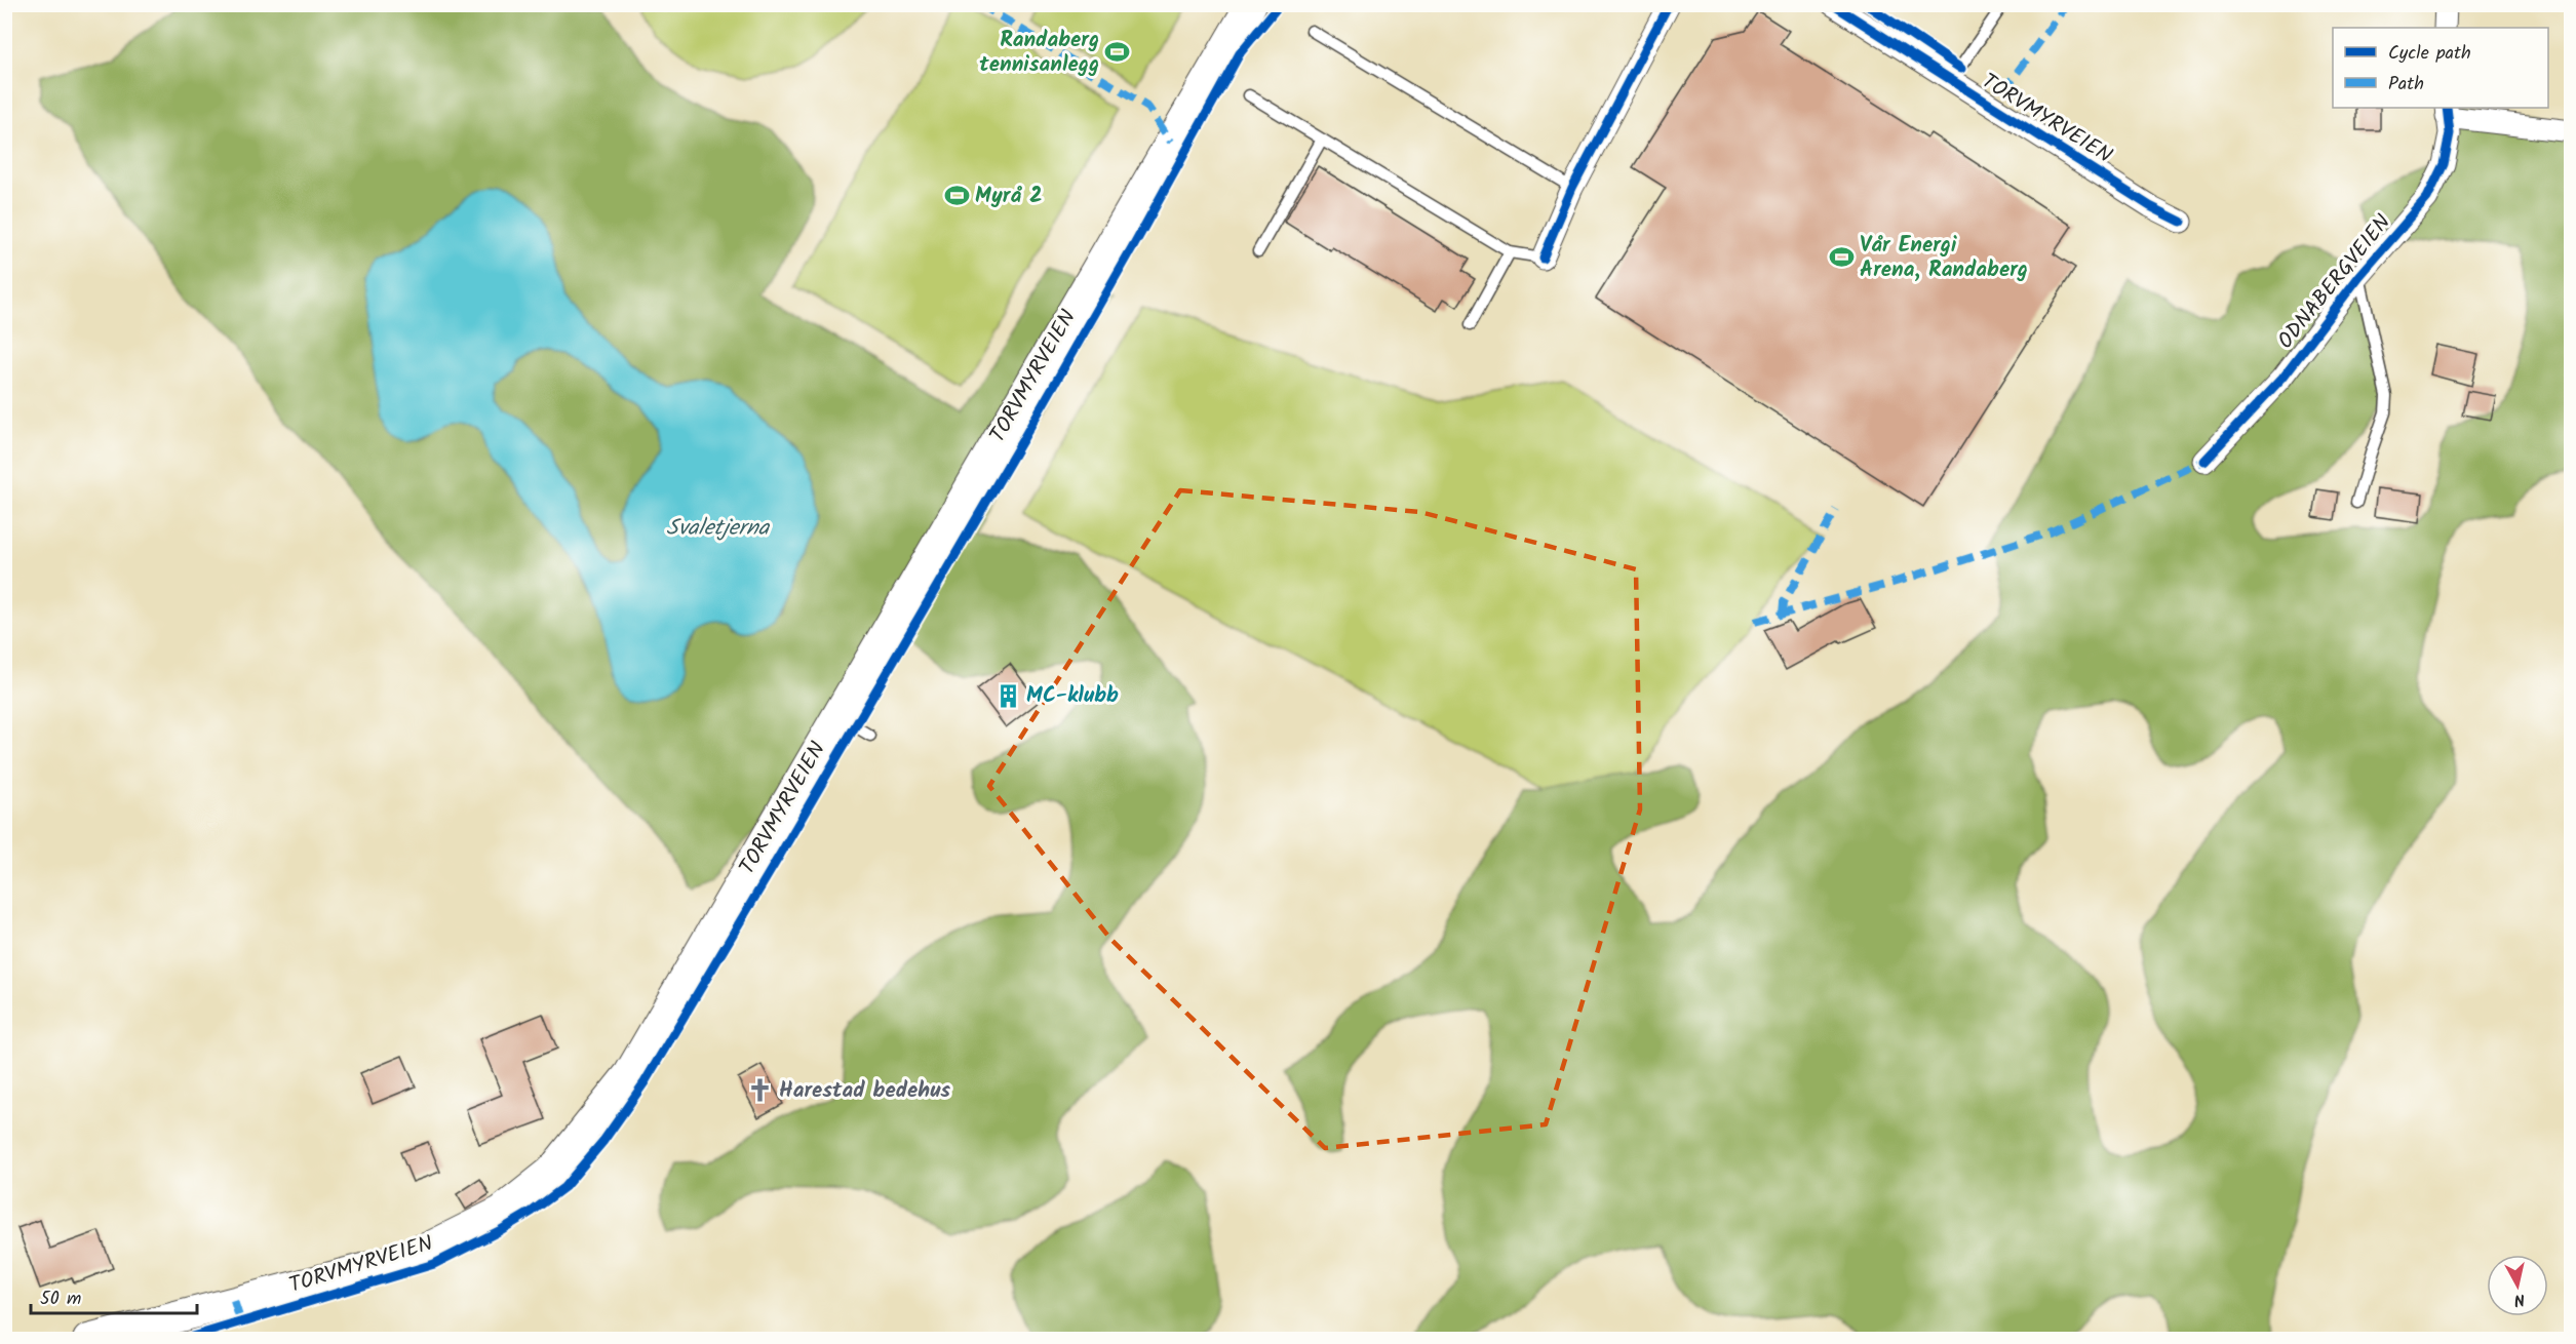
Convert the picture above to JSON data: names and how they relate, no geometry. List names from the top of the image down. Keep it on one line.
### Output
{"streets":{"main road":["TORVMYRVEIEN"],"street":["ODNABERGVEIEN"]},"water":["Svaletjerna"],"places":{"sports":["Randaberg tennisanlegg","Myrå 2","Vår Energi Arena, Randaberg"],"building":["MC-klubb"],"church":["Harestad bedehus"]},"legend":["Cycle path","Path"],"scale_bar":"50 m","north":"bottom"}
